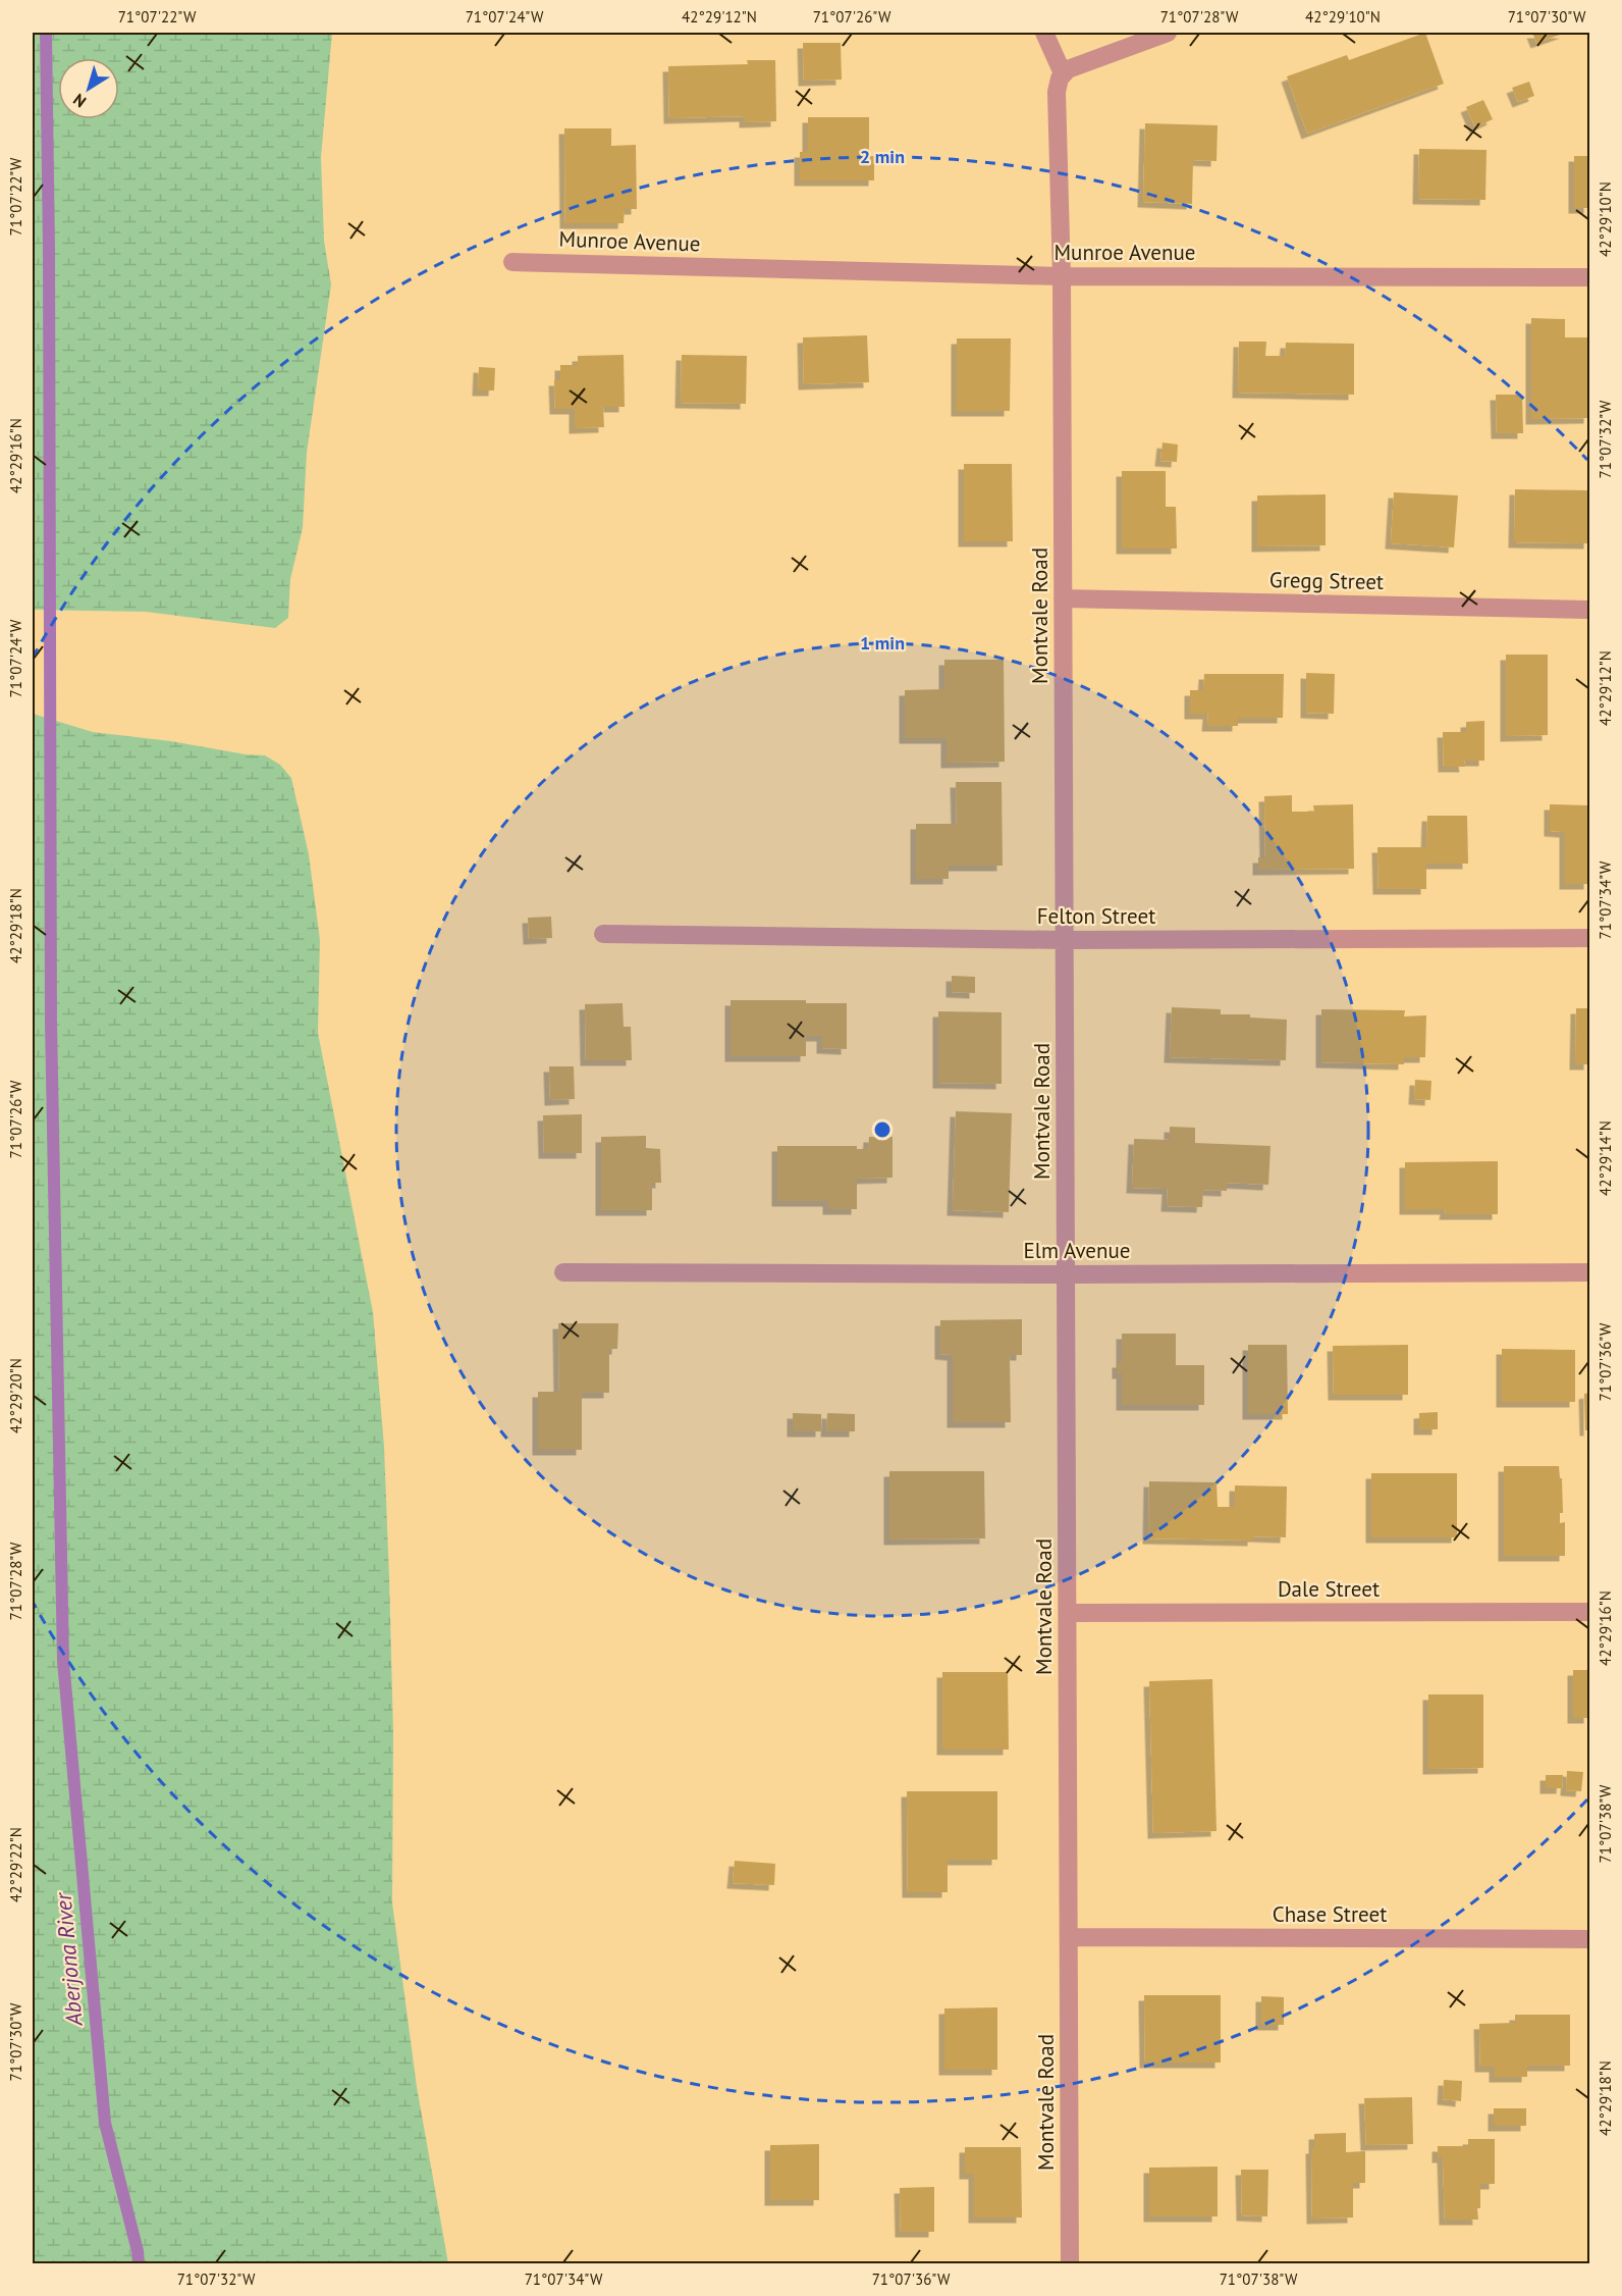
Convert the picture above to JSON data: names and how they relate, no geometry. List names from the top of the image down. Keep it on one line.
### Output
{"streets":{"street":["Munroe Avenue","Gregg Street","Montvale Road","Felton Street","Elm Avenue","Dale Street","Chase Street"]},"crossings":[["Munroe Avenue","Montvale Road"],["Gregg Street","Montvale Road"],["Montvale Road","Felton Street"],["Montvale Road","Elm Avenue"],["Montvale Road","Dale Street"],["Montvale Road","Chase Street"]],"water":["Aberjona River"],"north":"bottom left","coordinates":["71°07'22\"W","71°07'24\"W","42°29'12\"N","71°07'26\"W","71°07'28\"W","42°29'10\"N","71°07'30\"W","71°07'32\"W","42°29'16\"N","71°07'34\"W","42°29'18\"N","42°29'14\"N","71°07'36\"W","42°29'20\"N","71°07'38\"W","42°29'22\"N"],"rings":["2 min","1 min"]}
